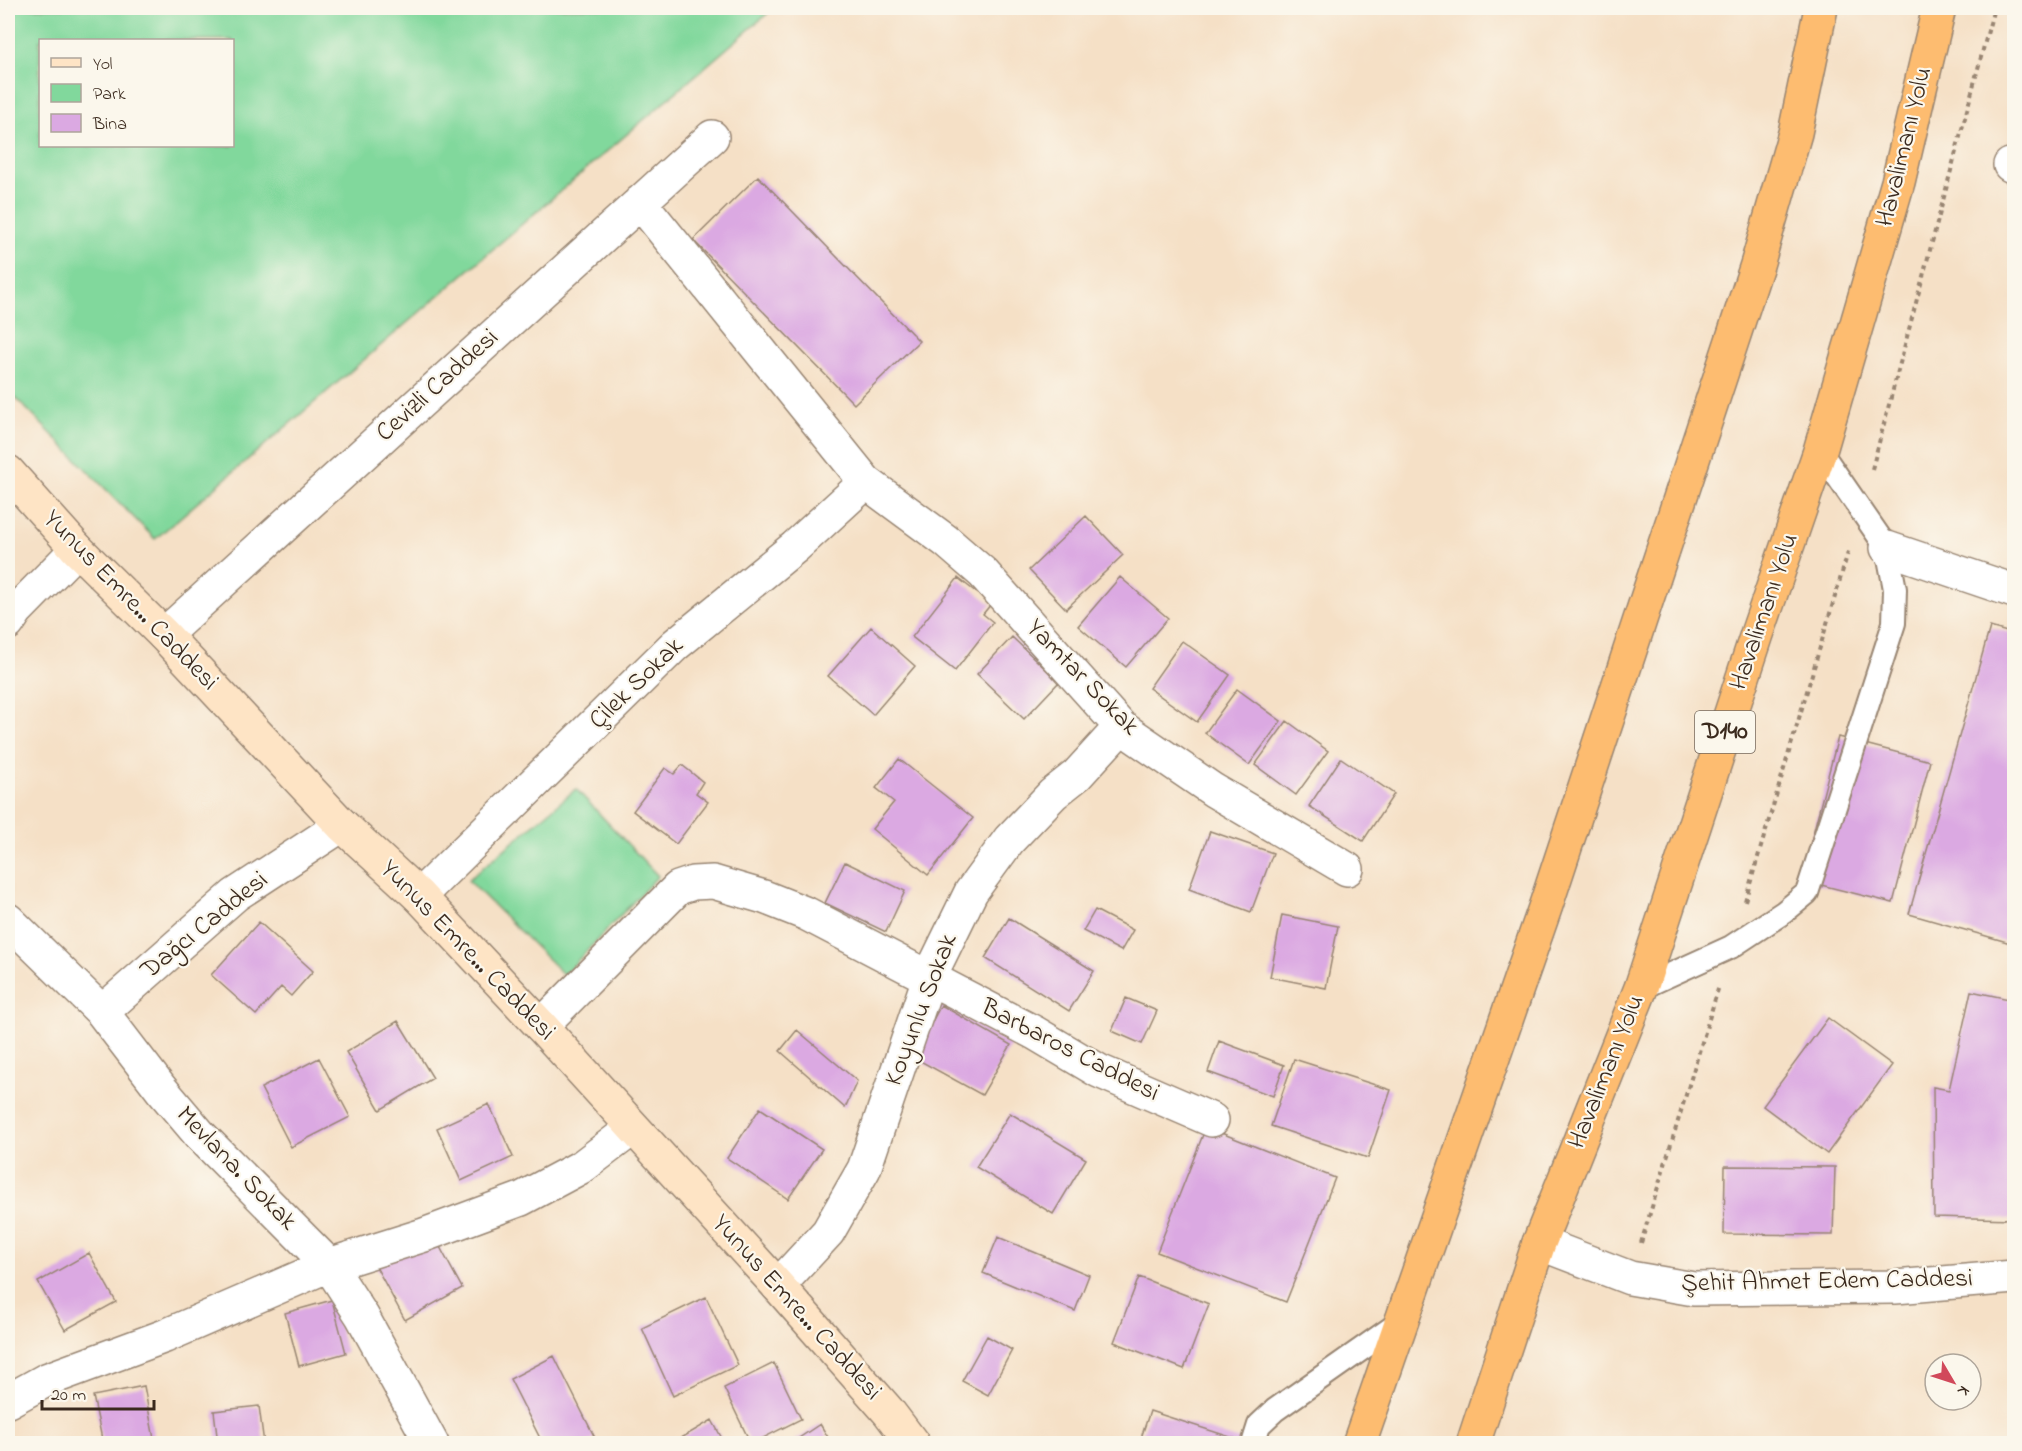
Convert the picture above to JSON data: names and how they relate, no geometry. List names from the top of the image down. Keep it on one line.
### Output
{"streets":{"highway":["Havalimanı Yolu","D140"],"street":["Cevizli Caddesi","Yunus Emre... Caddesi","Yamtar Sokak","Çilek Sokak","Dağcı Caddesi","Koyunlu Sokak","Barbaros Caddesi","Mevlana. Sokak","Şehit Ahmet Edem Caddesi"]},"crossings":[["Havalimanı Yolu","Şehit Ahmet Edem Caddesi"],["Cevizli Caddesi","Yunus Emre... Caddesi"],["Cevizli Caddesi","Yamtar Sokak"],["Yunus Emre... Caddesi","Çilek Sokak"],["Yunus Emre... Caddesi","Dağcı Caddesi"],["Yunus Emre... Caddesi","Koyunlu Sokak"],["Yunus Emre... Caddesi","Barbaros Caddesi"],["Yamtar Sokak","Çilek Sokak"],["Yamtar Sokak","Koyunlu Sokak"],["Dağcı Caddesi","Mevlana. Sokak"],["Koyunlu Sokak","Barbaros Caddesi"]],"legend":["Yol","Park","Bina"],"scale_bar":"20 m","north":"bottom right"}
